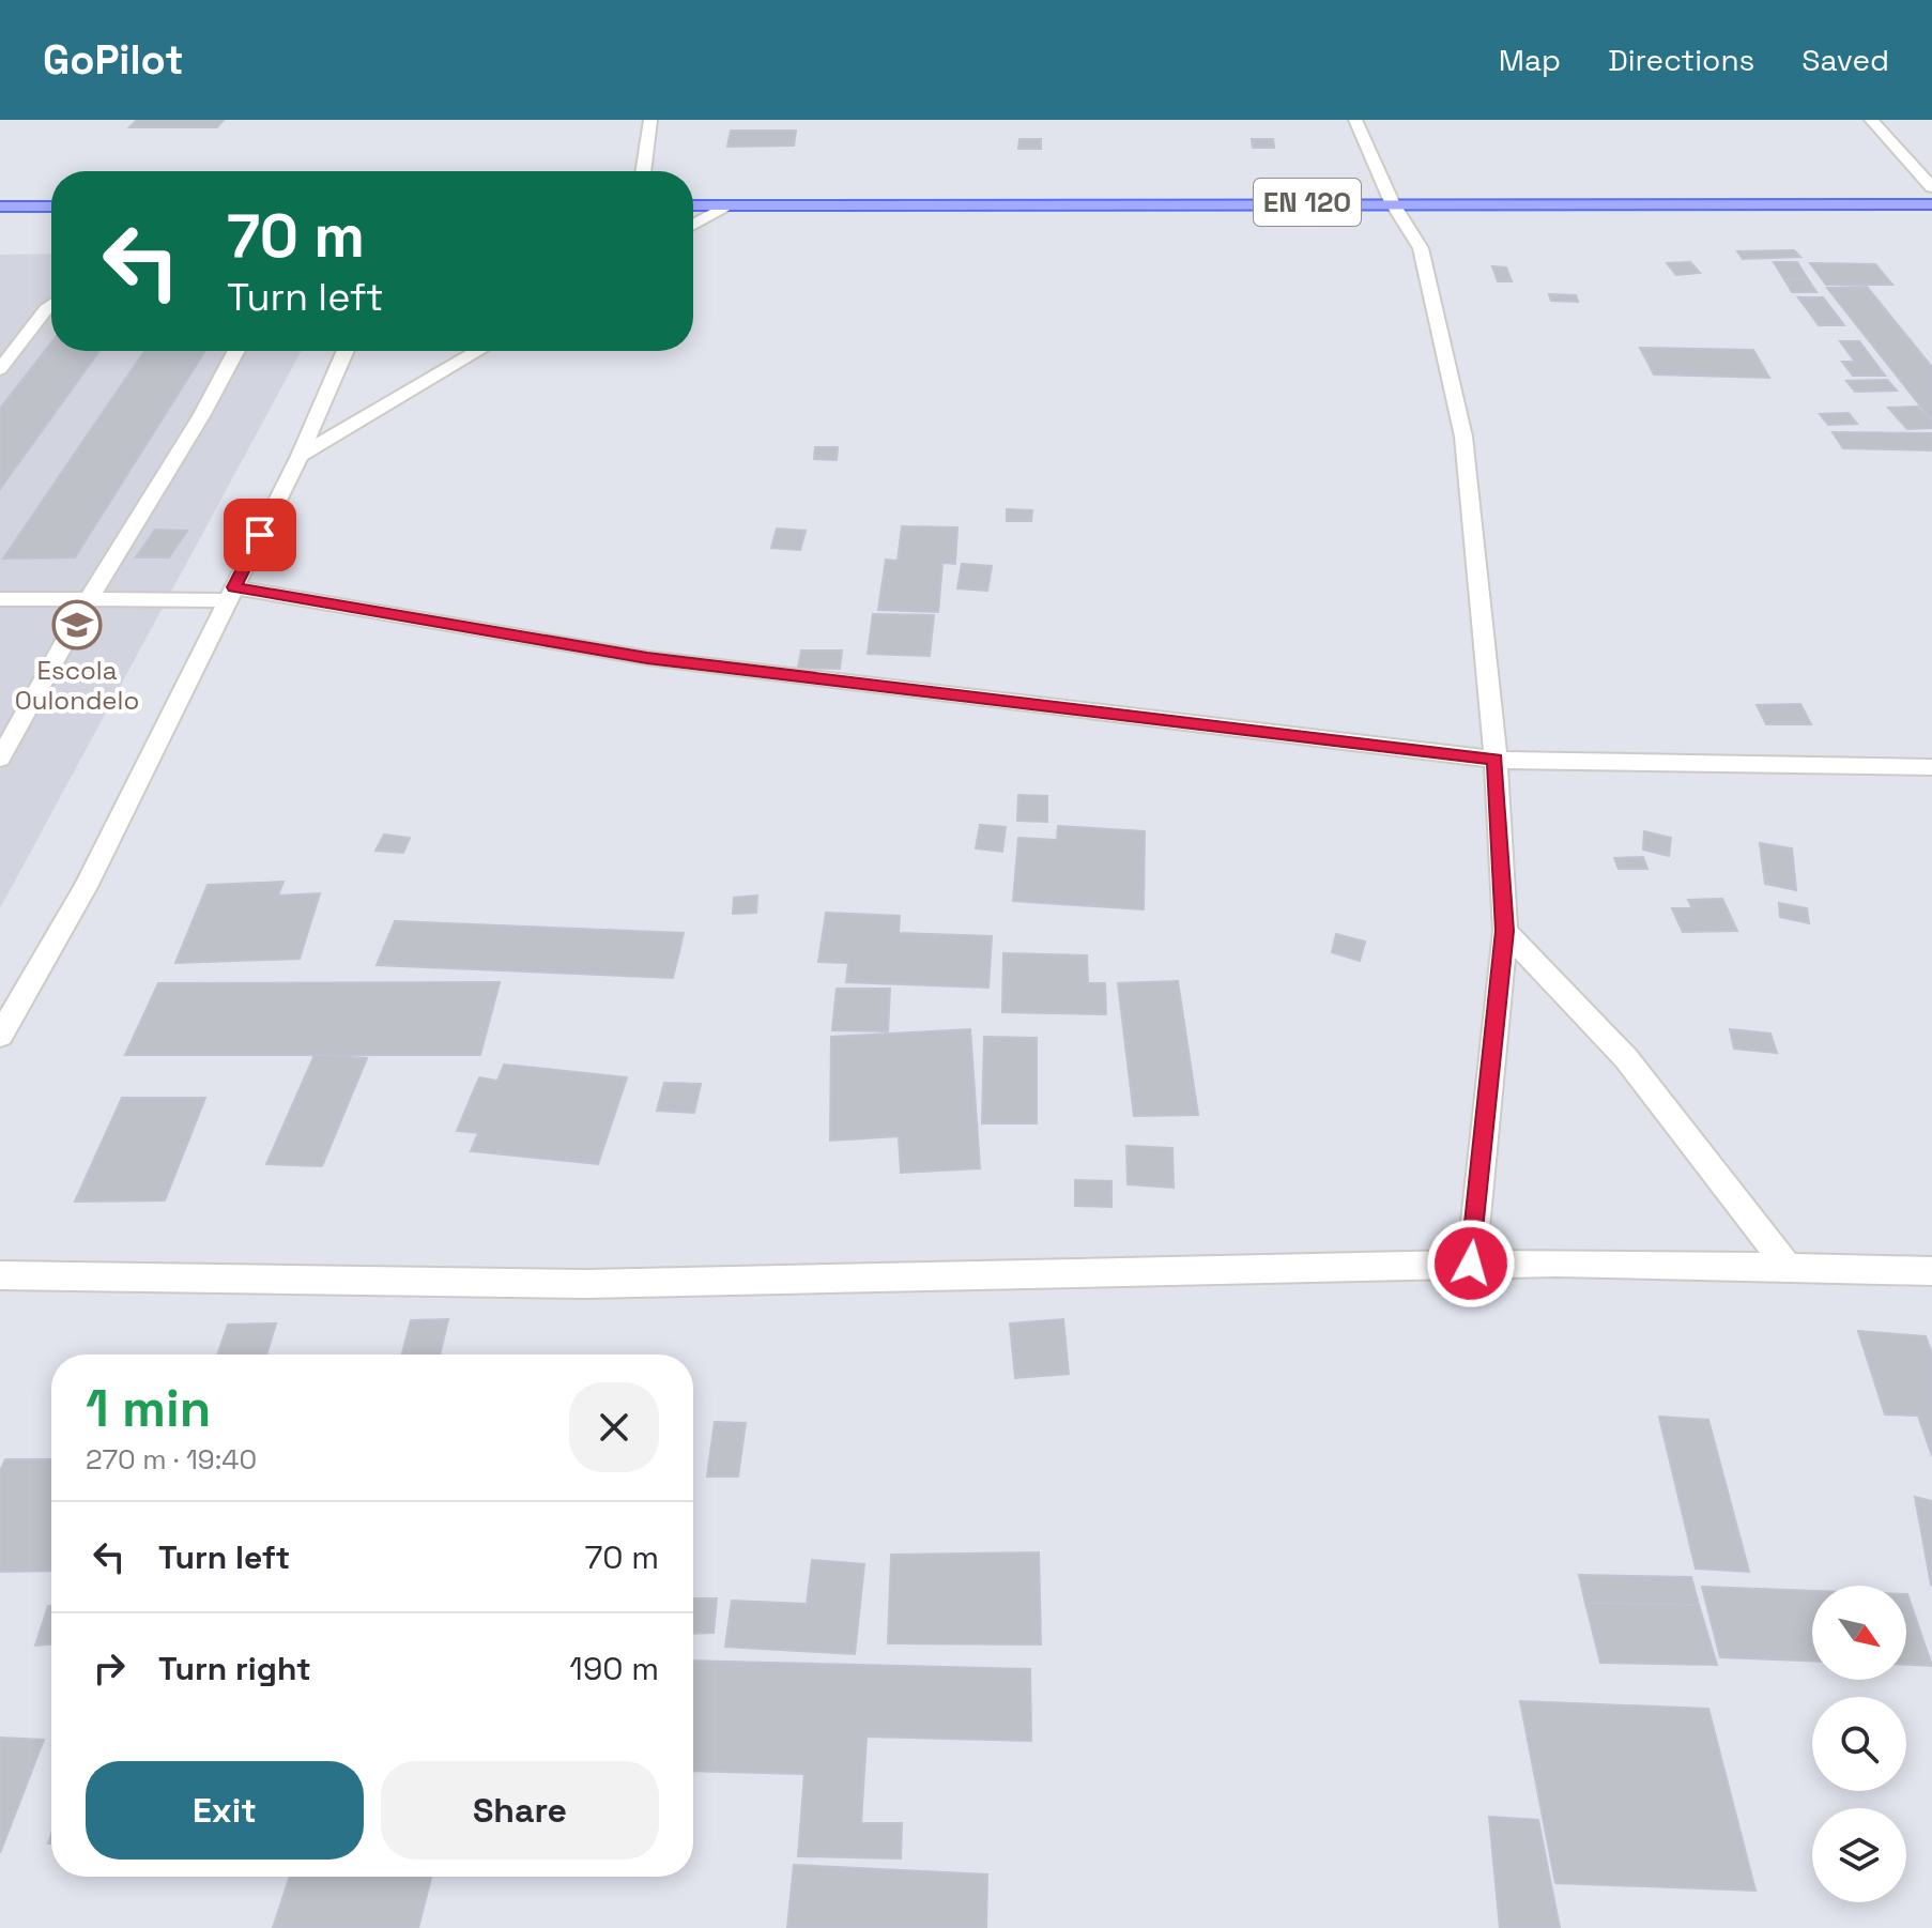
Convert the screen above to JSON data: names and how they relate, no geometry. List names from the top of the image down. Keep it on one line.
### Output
{"streets":{"main road":["EN 120"]},"places":{"school or university":["Escola Oulondelo"]},"north":"bottom right","page":{"header":"GoPilot","nav":["Map","Directions","Saved"],"turn":["70 m","Turn left"],"heading":["1 min","270 m · 19:40"],"list":[{"name":"Turn left","value":"70 m"},{"name":"Turn right","value":"190 m"}],"buttons":["Exit","Share"]}}
